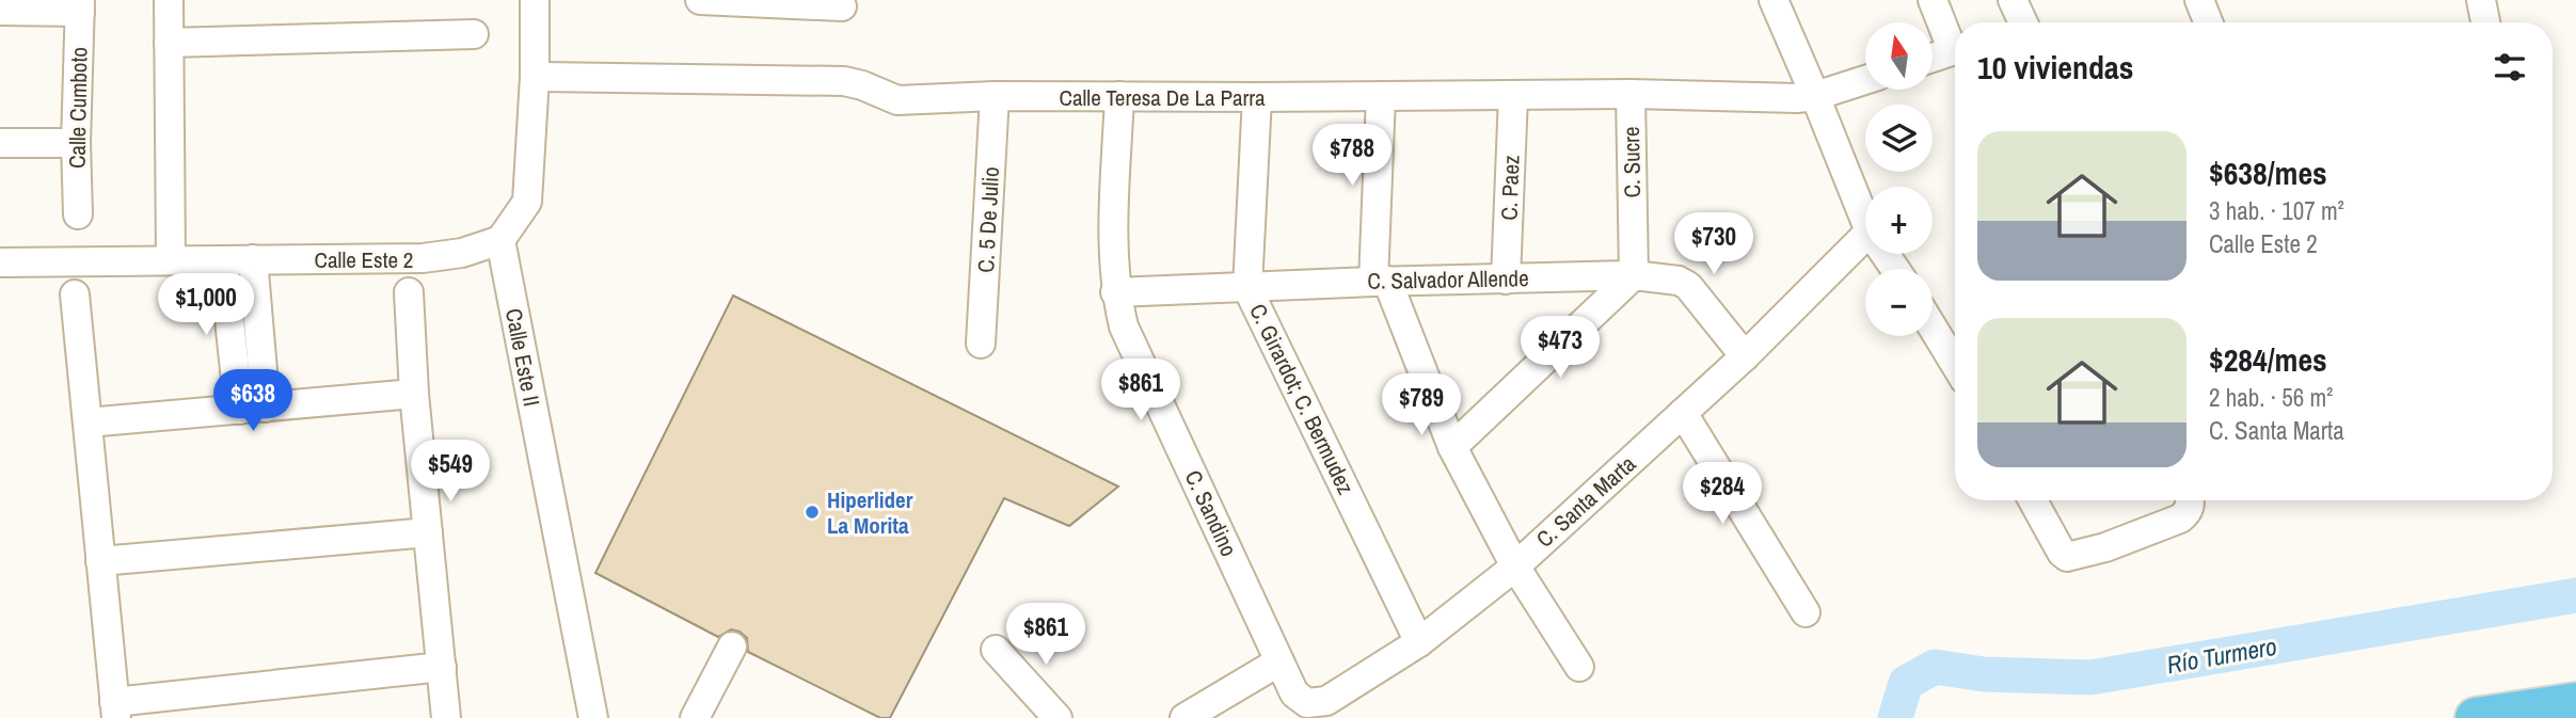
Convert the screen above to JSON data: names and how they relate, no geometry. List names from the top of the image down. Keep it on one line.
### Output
{"streets":{"street":["Calle Teresa De La Parra","Calle Cumboto","C. Sucre","C. Paez","C. 5 De Julio","Calle Este 2","C. Salvador Allende","Calle Este II","C. Girardot; C. Bermudez","C. Santa Marta","C. Sandino"]},"crossings":[["Calle Teresa De La Parra","C. Sucre"],["Calle Teresa De La Parra","C. Paez"],["Calle Teresa De La Parra","C. 5 De Julio"],["Calle Teresa De La Parra","C. Girardot; C. Bermudez"],["Calle Teresa De La Parra","C. Sandino"],["C. Sucre","C. Salvador Allende"],["C. Paez","C. Salvador Allende"],["Calle Este 2","Calle Este II"],["C. Salvador Allende","C. Girardot; C. Bermudez"],["C. Salvador Allende","C. Santa Marta"],["C. Salvador Allende","C. Sandino"],["C. Girardot; C. Bermudez","C. Santa Marta"],["C. Santa Marta","C. Sandino"]],"water":["Río Turmero"],"places":["Hiperlider La Morita"],"north":"top","page":{"map_buttons":["+","−"],"heading":"10 viviendas","list":[{"name":"$638/mes","note":"3 hab. · 107 m² · Calle Este 2"},{"name":"$284/mes","note":"2 hab. · 56 m² · C. Santa Marta"}],"price":["$788","$730","$1,000","$473","$861","$638","$789","$549","$284","$861"]}}
